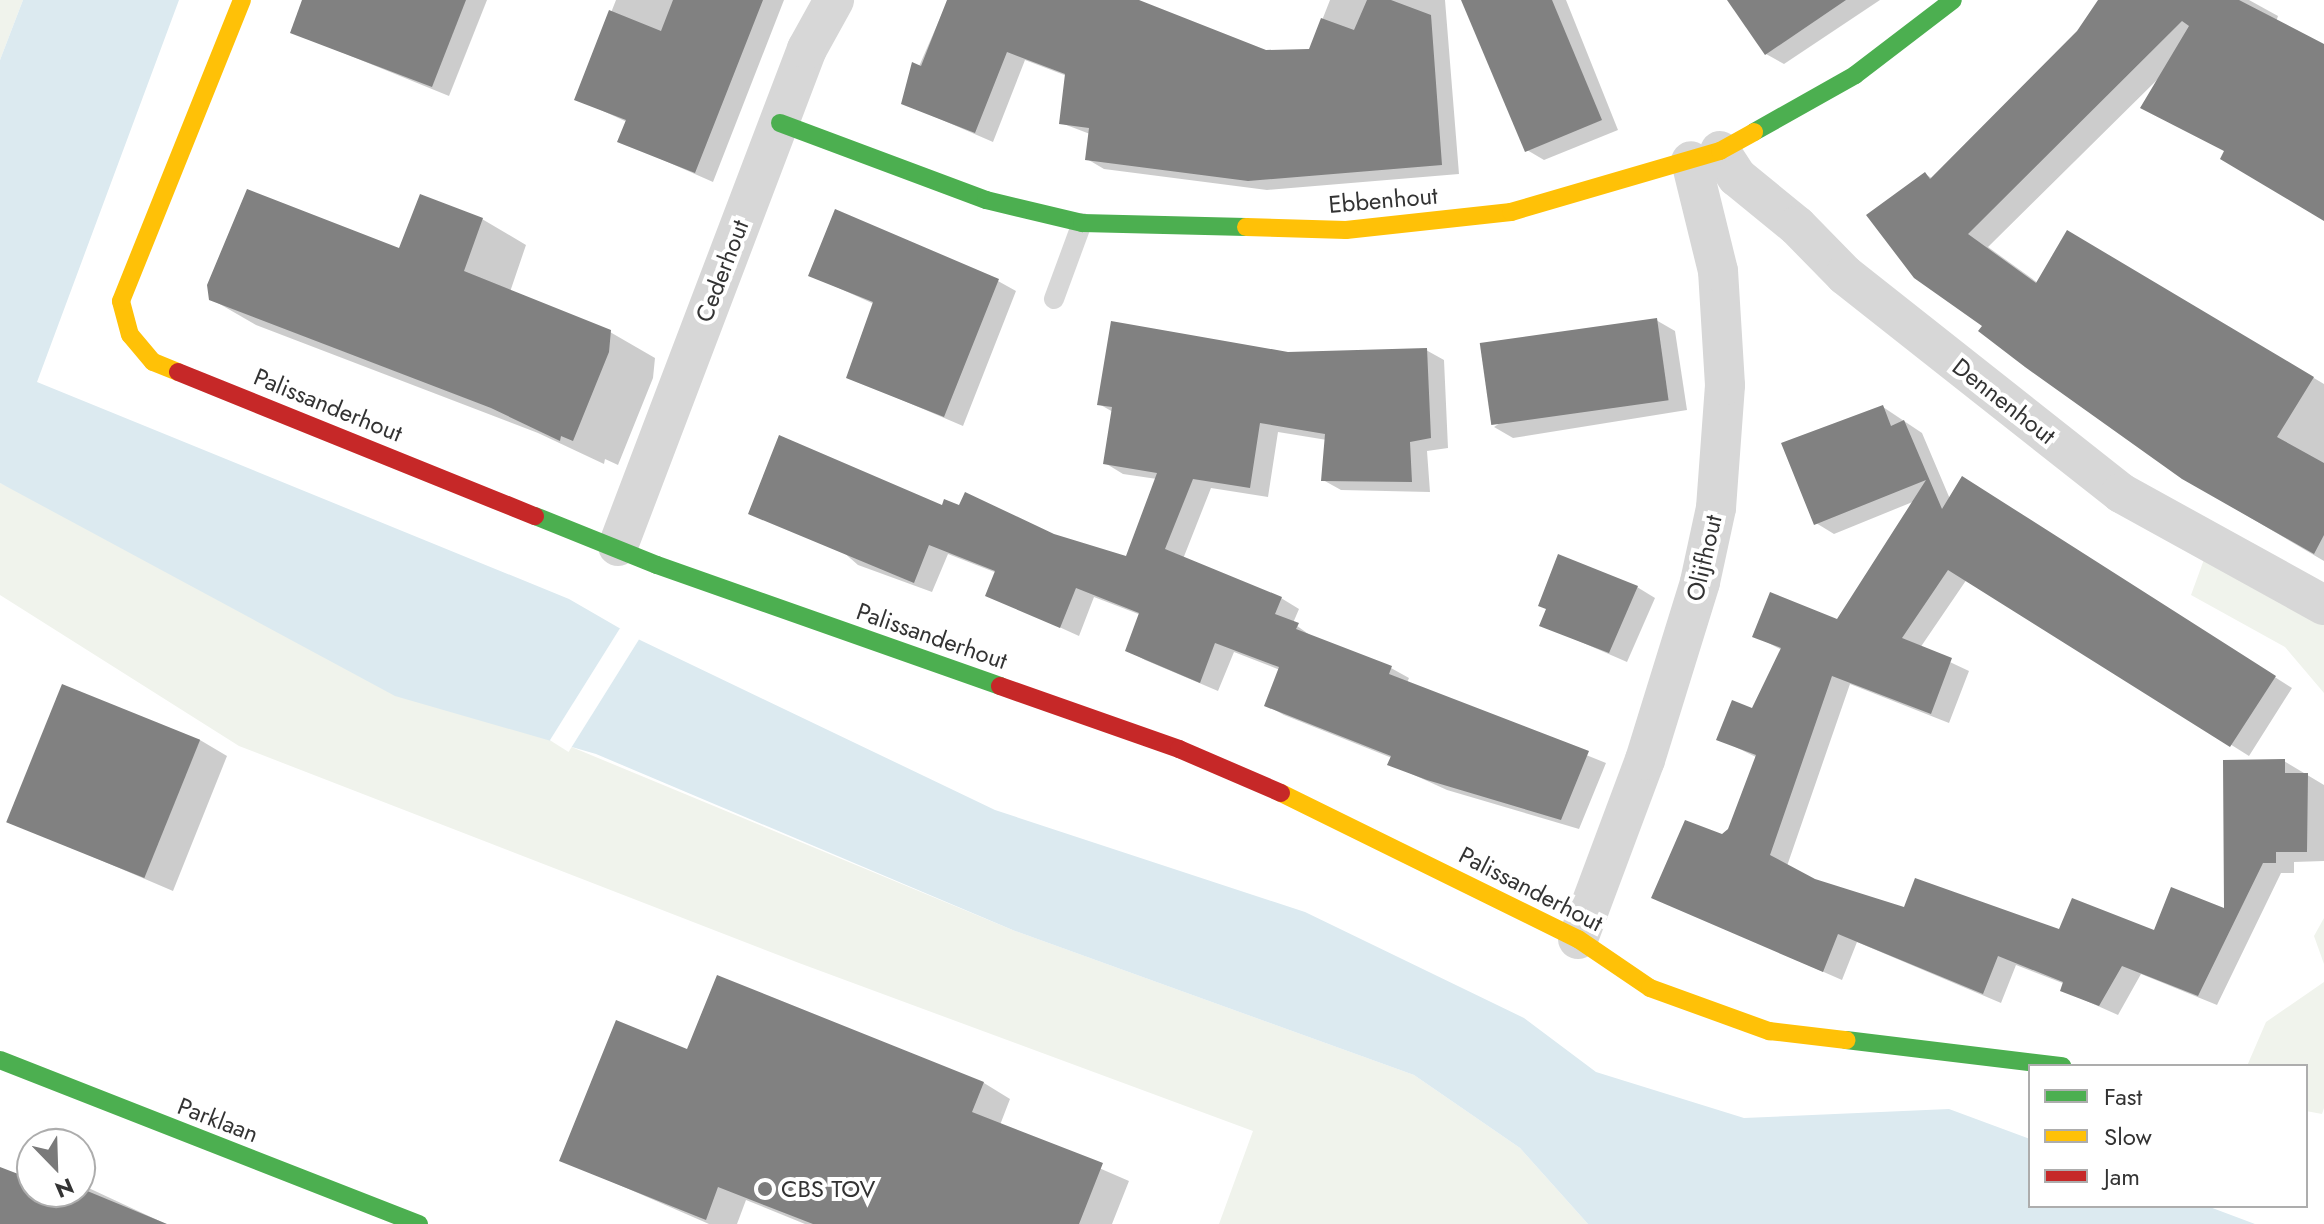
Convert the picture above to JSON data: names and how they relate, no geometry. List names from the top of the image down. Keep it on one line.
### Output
{"streets":{"street":["Ebbenhout","Cederhout","Dennenhout","Palissanderhout","Olijfhout","Parklaan"]},"crossings":[["Ebbenhout","Cederhout"],["Ebbenhout","Dennenhout"],["Ebbenhout","Olijfhout"],["Cederhout","Palissanderhout"],["Dennenhout","Olijfhout"],["Palissanderhout","Olijfhout"]],"places":["CBS TOV"],"legend":["Fast","Slow","Jam"],"north":"bottom right"}
